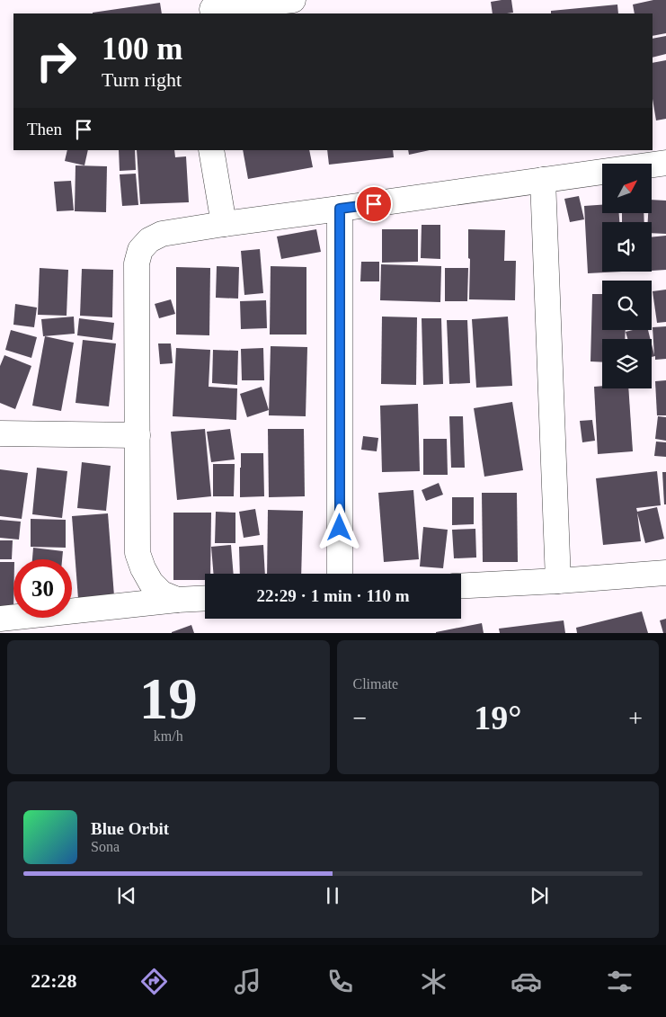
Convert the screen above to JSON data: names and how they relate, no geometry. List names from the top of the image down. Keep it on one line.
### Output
{"north":"top right","page":{"turn":["100 m","Turn right"],"then":"Then","limit":"30","trip":"22:29 · 1 min · 110 m","tile":[["19","km/h"],"Climate"],"heat":["−","19°","+"],"song":["Blue Orbit","Sona"],"tabs":"22:28"}}
